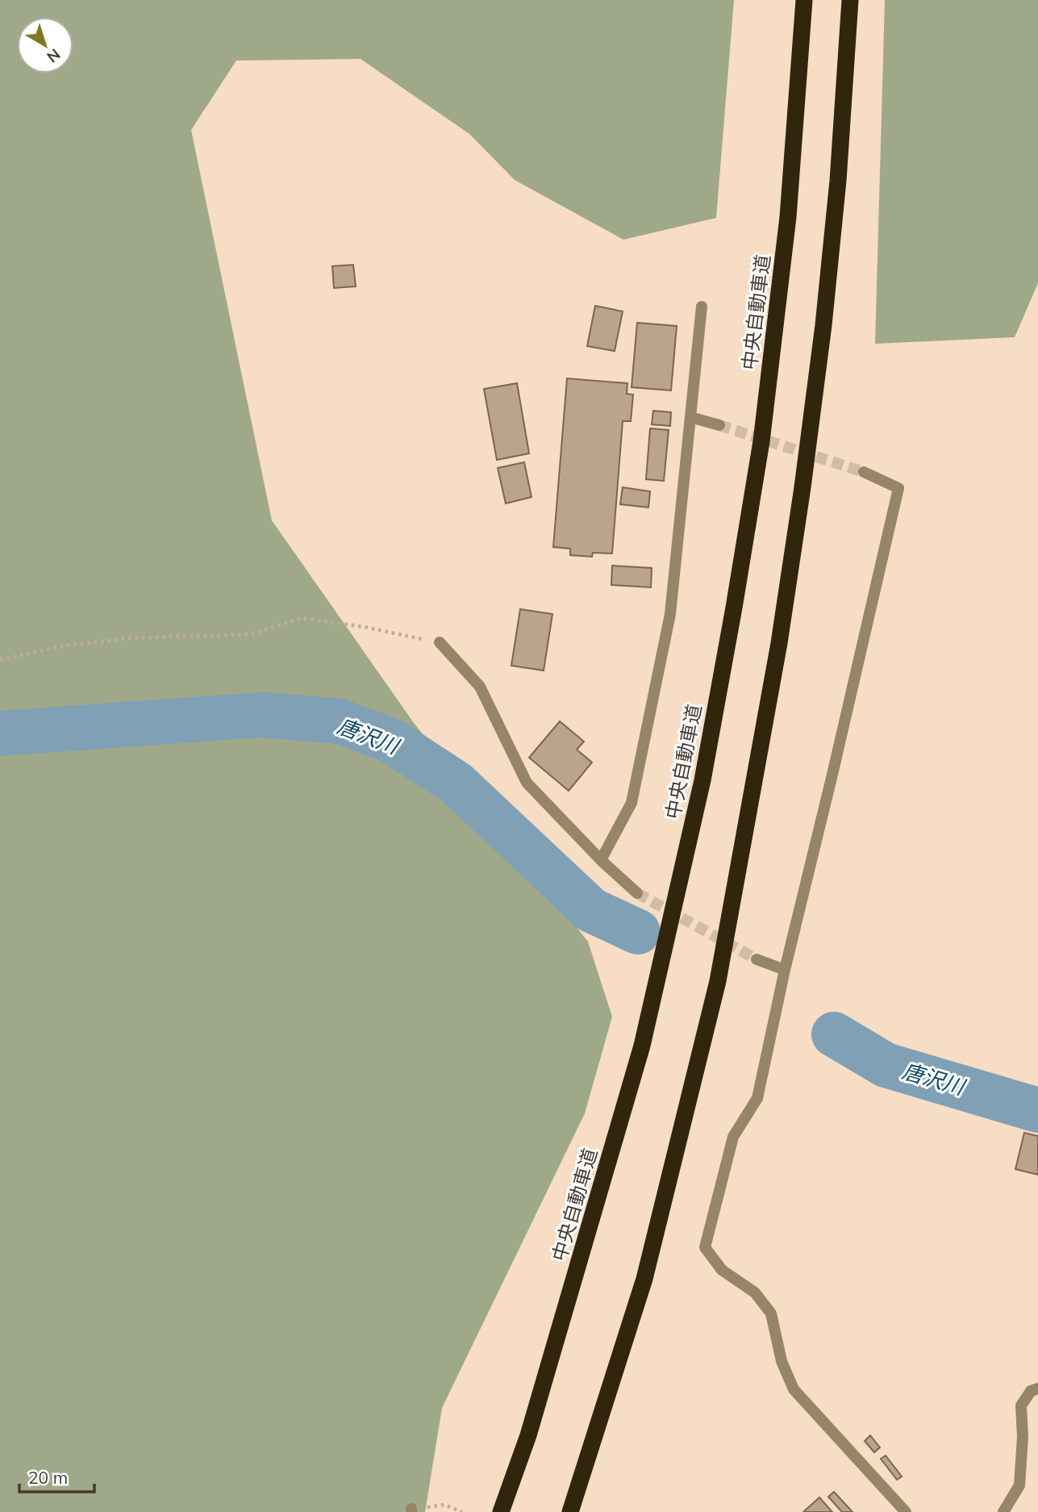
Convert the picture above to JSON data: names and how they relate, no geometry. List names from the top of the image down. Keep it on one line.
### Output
{"streets":{"highway":["中央自動車道"]},"water":["唐沢川"],"scale_bar":"20 m","north":"bottom right"}
